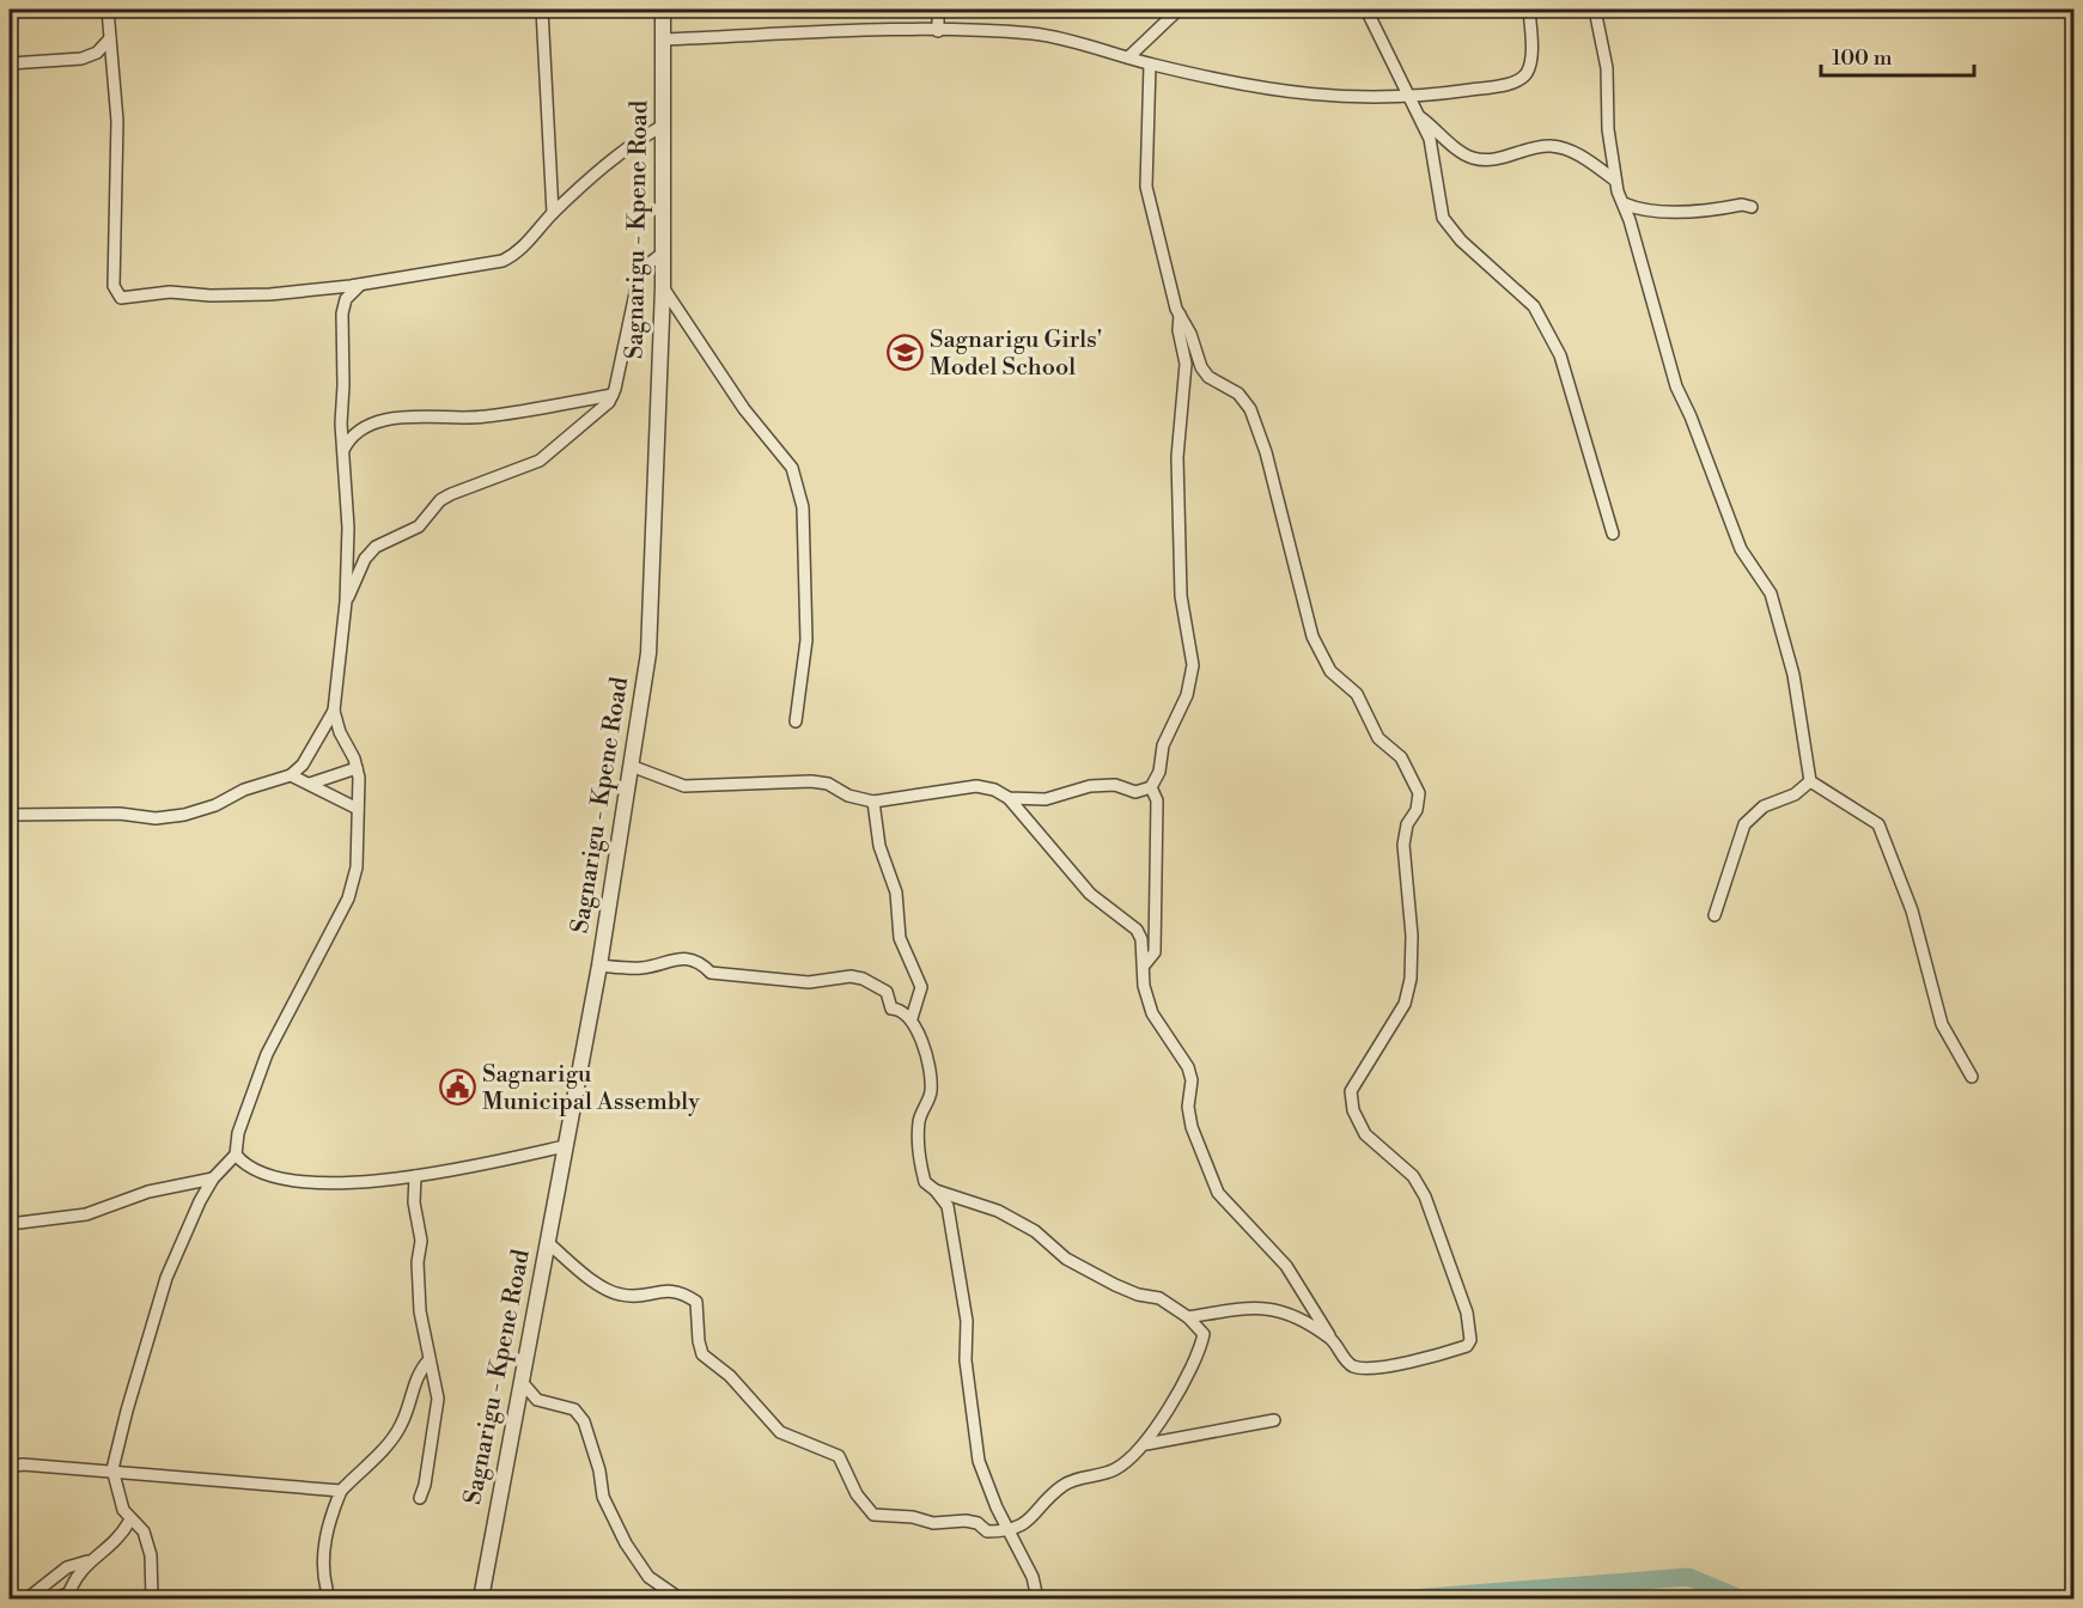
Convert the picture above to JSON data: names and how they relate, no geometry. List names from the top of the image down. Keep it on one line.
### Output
{"streets":{"street":["Sagnarigu - Kpene Road"]},"places":{"school or university":["Sagnarigu Girls' Model School"],"public building":["Sagnarigu Municipal Assembly"]},"scale_bar":"100 m"}
